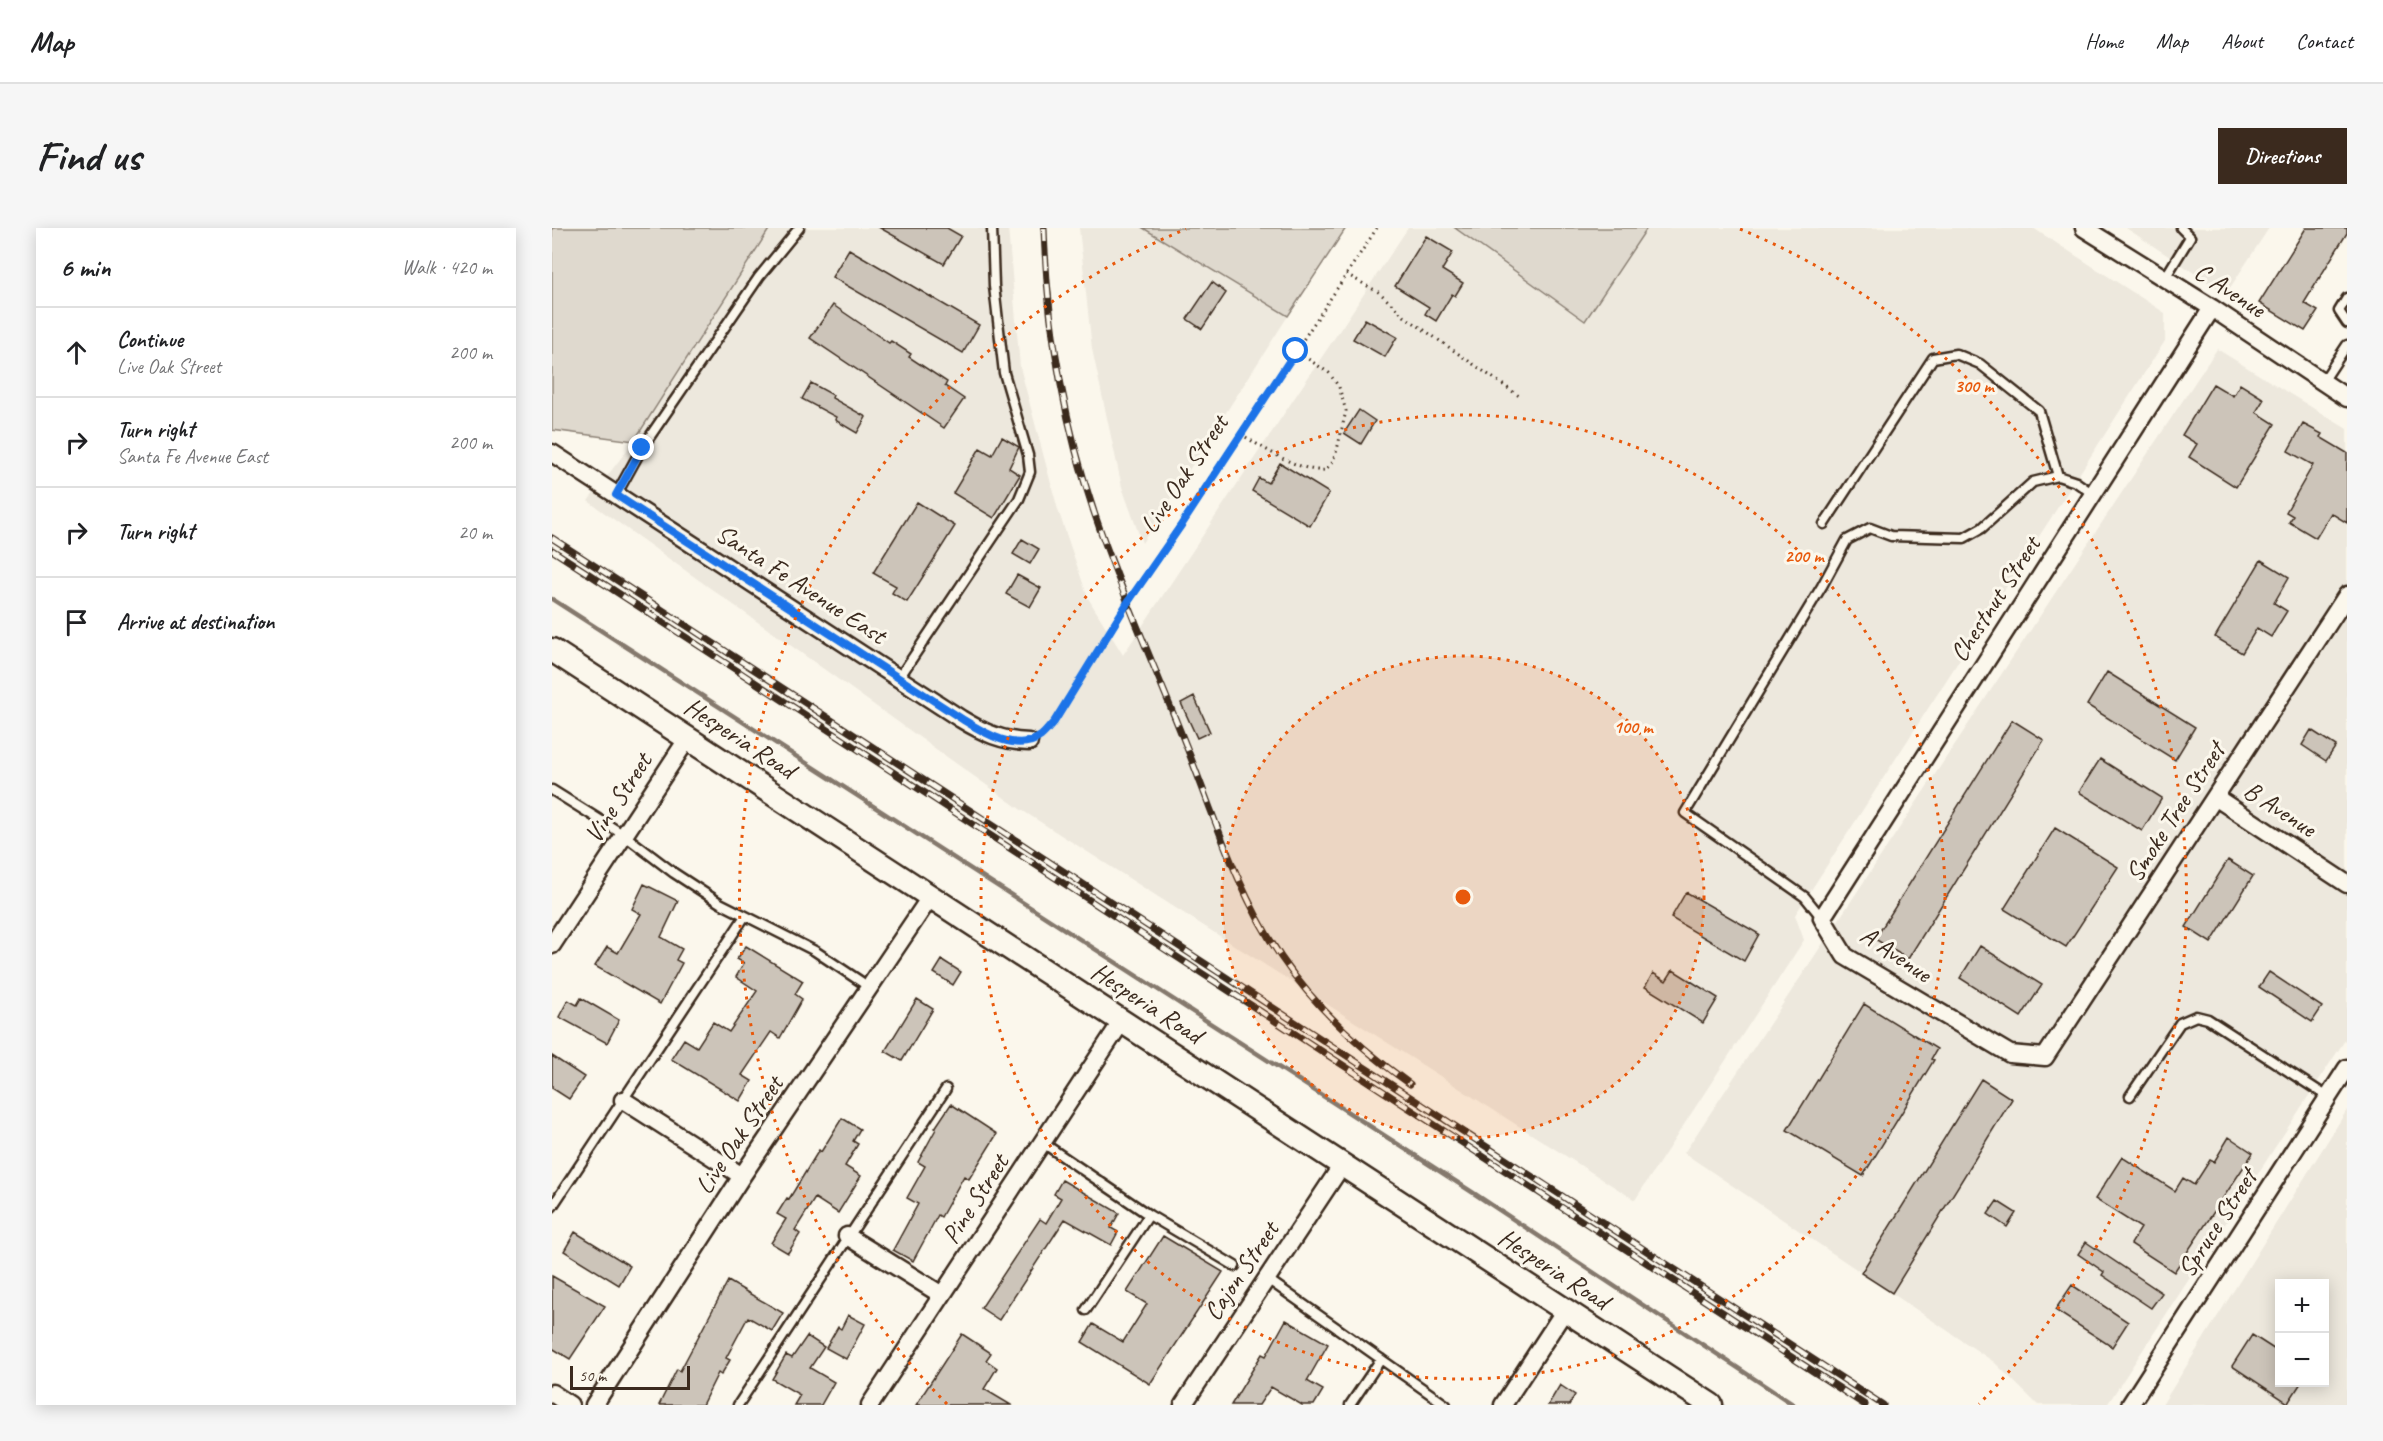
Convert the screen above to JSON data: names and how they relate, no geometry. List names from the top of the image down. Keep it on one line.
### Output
{"streets":{"main road":["Hesperia Road"],"street":["C Avenue","Live Oak Street","Santa Fe Avenue East","Chestnut Street","Vine Street","B Avenue","Smoke Tree Street","A Avenue","Pine Street","Spruce Street","Cajon Street"]},"crossings":[["C Avenue","Chestnut Street"],["Live Oak Street","Santa Fe Avenue East"],["Live Oak Street","Hesperia Road"],["Chestnut Street","A Avenue"],["Hesperia Road","Vine Street"],["Hesperia Road","Pine Street"],["Hesperia Road","Cajon Street"],["B Avenue","Smoke Tree Street"],["Smoke Tree Street","A Avenue"]],"scale_bar":"50 m","page":{"header":"Map","nav":["Home","Map","About","Contact"],"buttons":"Directions","title":"Find us","heading":["6 min","Walk · 420 m"],"list":[["Continue","Live Oak Street","200 m"],["Turn right","Santa Fe Avenue East","200 m"],["Turn right","20 m"],"Arrive at destination"],"map_buttons":["+","−"],"scale":"50 m"},"rings":["300 m","200 m","100 m"]}
